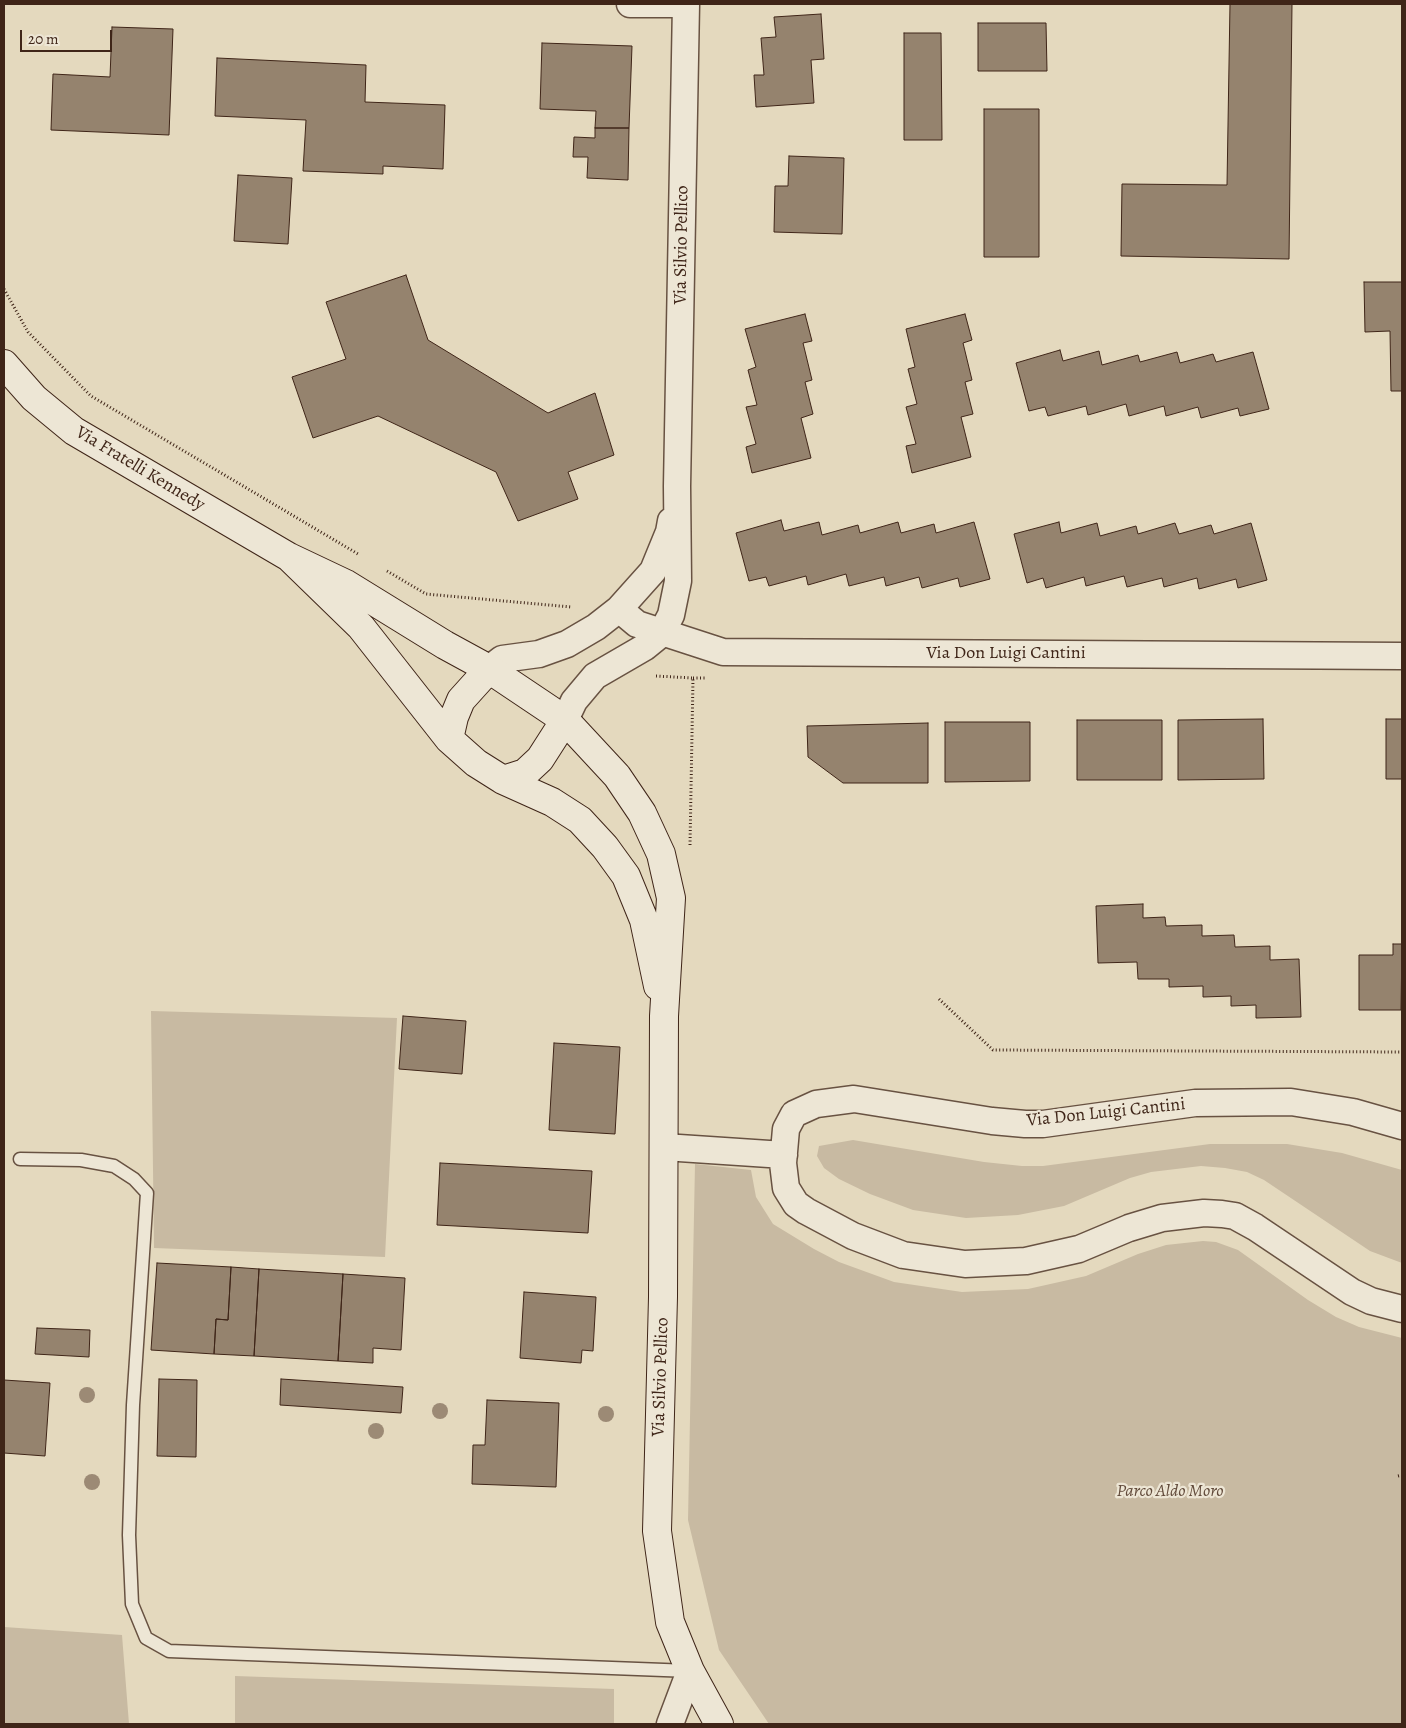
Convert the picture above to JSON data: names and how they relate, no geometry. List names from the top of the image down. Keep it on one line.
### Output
{"streets":{"street":["Via Silvio Pellico","Via Fratelli Kennedy","Via Don Luigi Cantini"]},"crossings":[["Via Silvio Pellico","Via Fratelli Kennedy"],["Via Silvio Pellico","Via Don Luigi Cantini"]],"parks":["Parco Aldo Moro"],"scale_bar":"20 m"}
